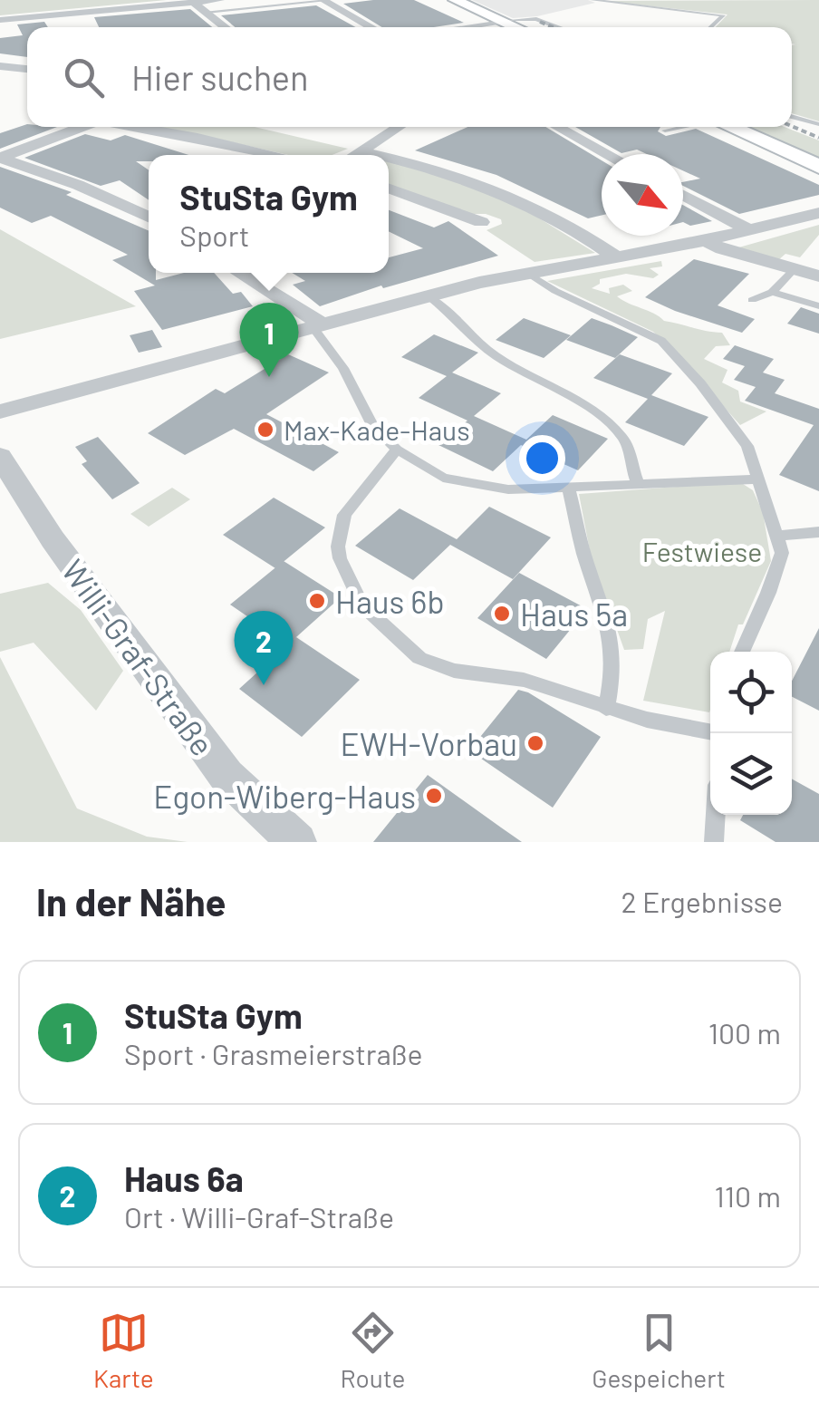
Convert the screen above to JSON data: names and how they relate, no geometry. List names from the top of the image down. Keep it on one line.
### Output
{"streets":{"street":["Willi-Graf-Straße"]},"parks":["Festwiese"],"places":["Max-Kade-Haus","Haus 6b","Haus 5a","EWH-Vorbau","Egon-Wiberg-Haus"],"north":"bottom right","page":{"search":"Hier suchen","popup":["StuSta Gym","Sport"],"pins":["1","2"],"heading":["In der Nähe","2 Ergebnisse"],"list":[{"mark":"1","name":"StuSta Gym","note":"Sport · Grasmeierstraße","value":"100 m"},{"mark":"2","name":"Haus 6a","note":"Ort · Willi-Graf-Straße","value":"110 m"}],"nav":["Karte","Route","Gespeichert"]}}
